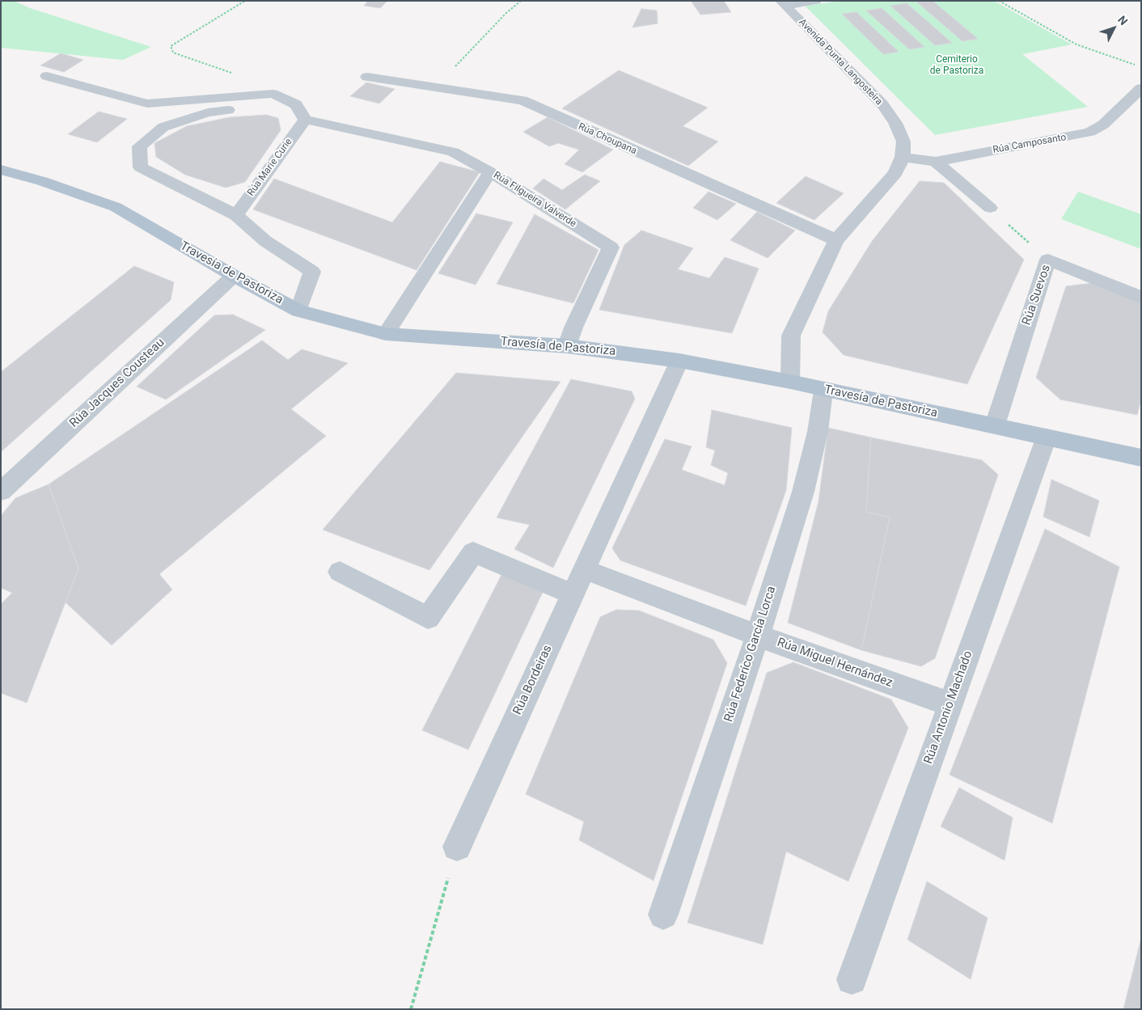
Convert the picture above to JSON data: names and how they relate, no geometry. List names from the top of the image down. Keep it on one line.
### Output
{"streets":{"main road":["Travesía de Pastoriza"],"street":["Avenida Punta Langosteira","Rúa Choupana","Rúa Camposanto","Rúa Marie Curie","Rúa Filgueira Valverde","Rúa Suevos","Rúa Jacques Cousteau","Rúa Federíco García Lorca","Rúa Miguel Hernández","Rúa Bordeiras","Rúa Antonio Machado"]},"crossings":[["Avenida Punta Langosteira","Rúa Camposanto"],["Rúa Filgueira Valverde","Travesía de Pastoriza"],["Travesía de Pastoriza","Rúa Suevos"],["Travesía de Pastoriza","Rúa Jacques Cousteau"],["Travesía de Pastoriza","Rúa Federíco García Lorca"],["Travesía de Pastoriza","Rúa Bordeiras"],["Travesía de Pastoriza","Rúa Antonio Machado"],["Rúa Federíco García Lorca","Rúa Miguel Hernández"],["Rúa Miguel Hernández","Rúa Bordeiras"],["Rúa Miguel Hernández","Rúa Antonio Machado"]],"parks":["Cemiterio de Pastoriza"],"north":"top right"}
